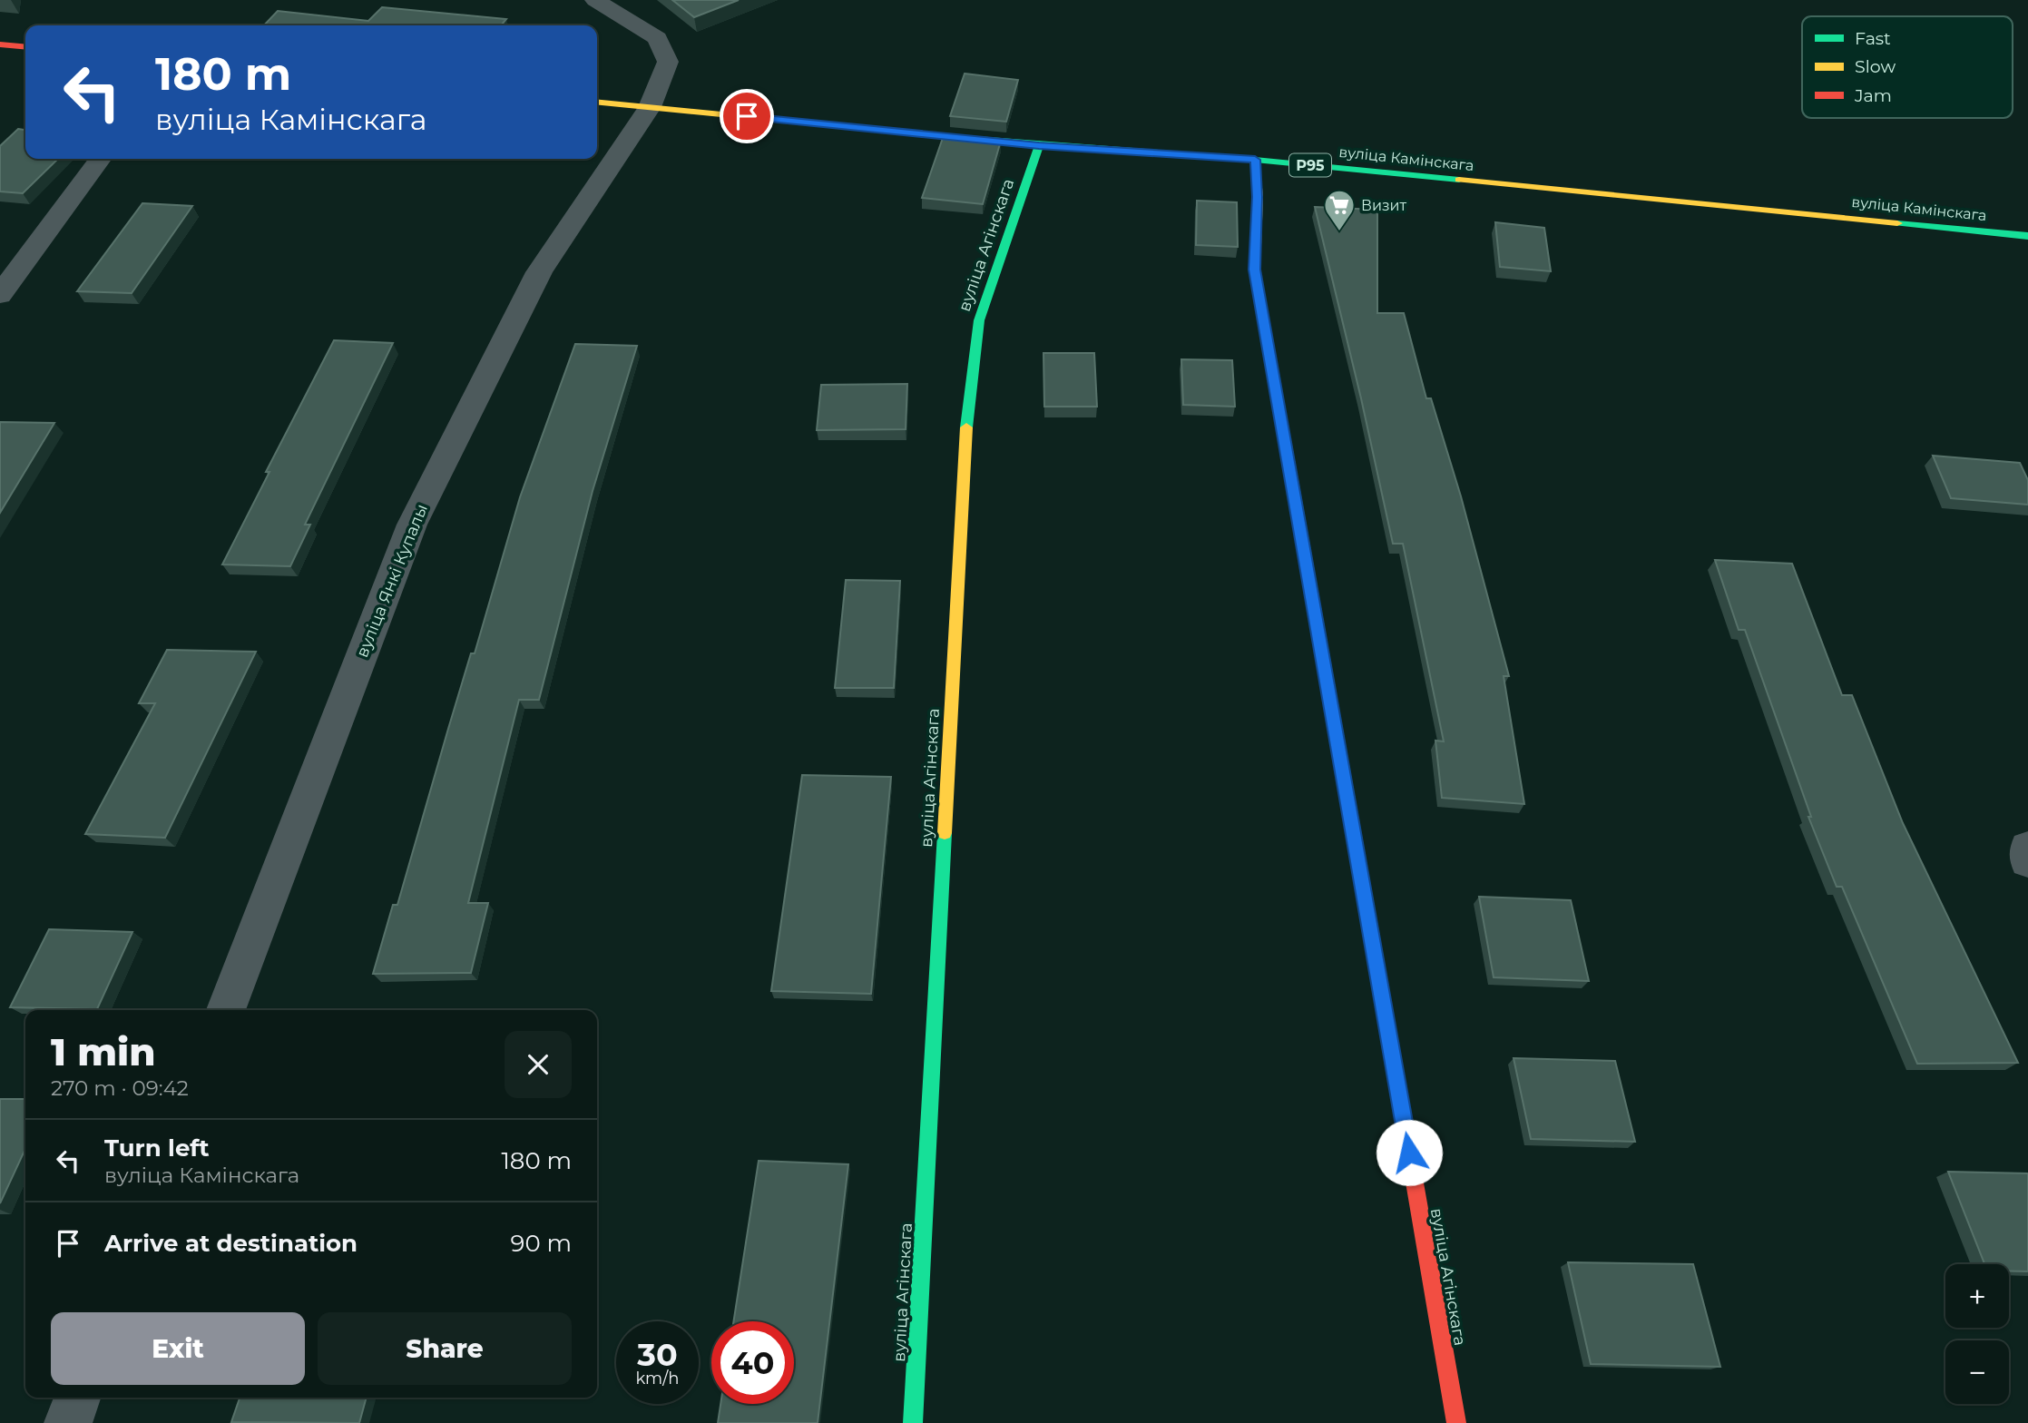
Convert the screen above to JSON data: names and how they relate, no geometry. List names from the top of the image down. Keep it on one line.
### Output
{"streets":{"street":["вуліца Камінскага","Р95","вуліца Агінскага","вуліца Янкі Купалы"]},"crossings":[["вуліца Камінскага","вуліца Агінскага"],["вуліца Камінскага","вуліца Янкі Купалы"]],"places":{"supermarket":["Визит"]},"legend":["Fast","Slow","Jam"],"page":{"turn":["180 m","вуліца Камінскага"],"heading":["1 min","270 m · 09:42"],"list":[{"name":"Turn left","note":"вуліца Камінскага","value":"180 m"},{"name":"Arrive at destination","value":"90 m"}],"map_buttons":["+","−"],"buttons":["Exit","Share"],"speed":"30 km/h","limit":"40"}}
